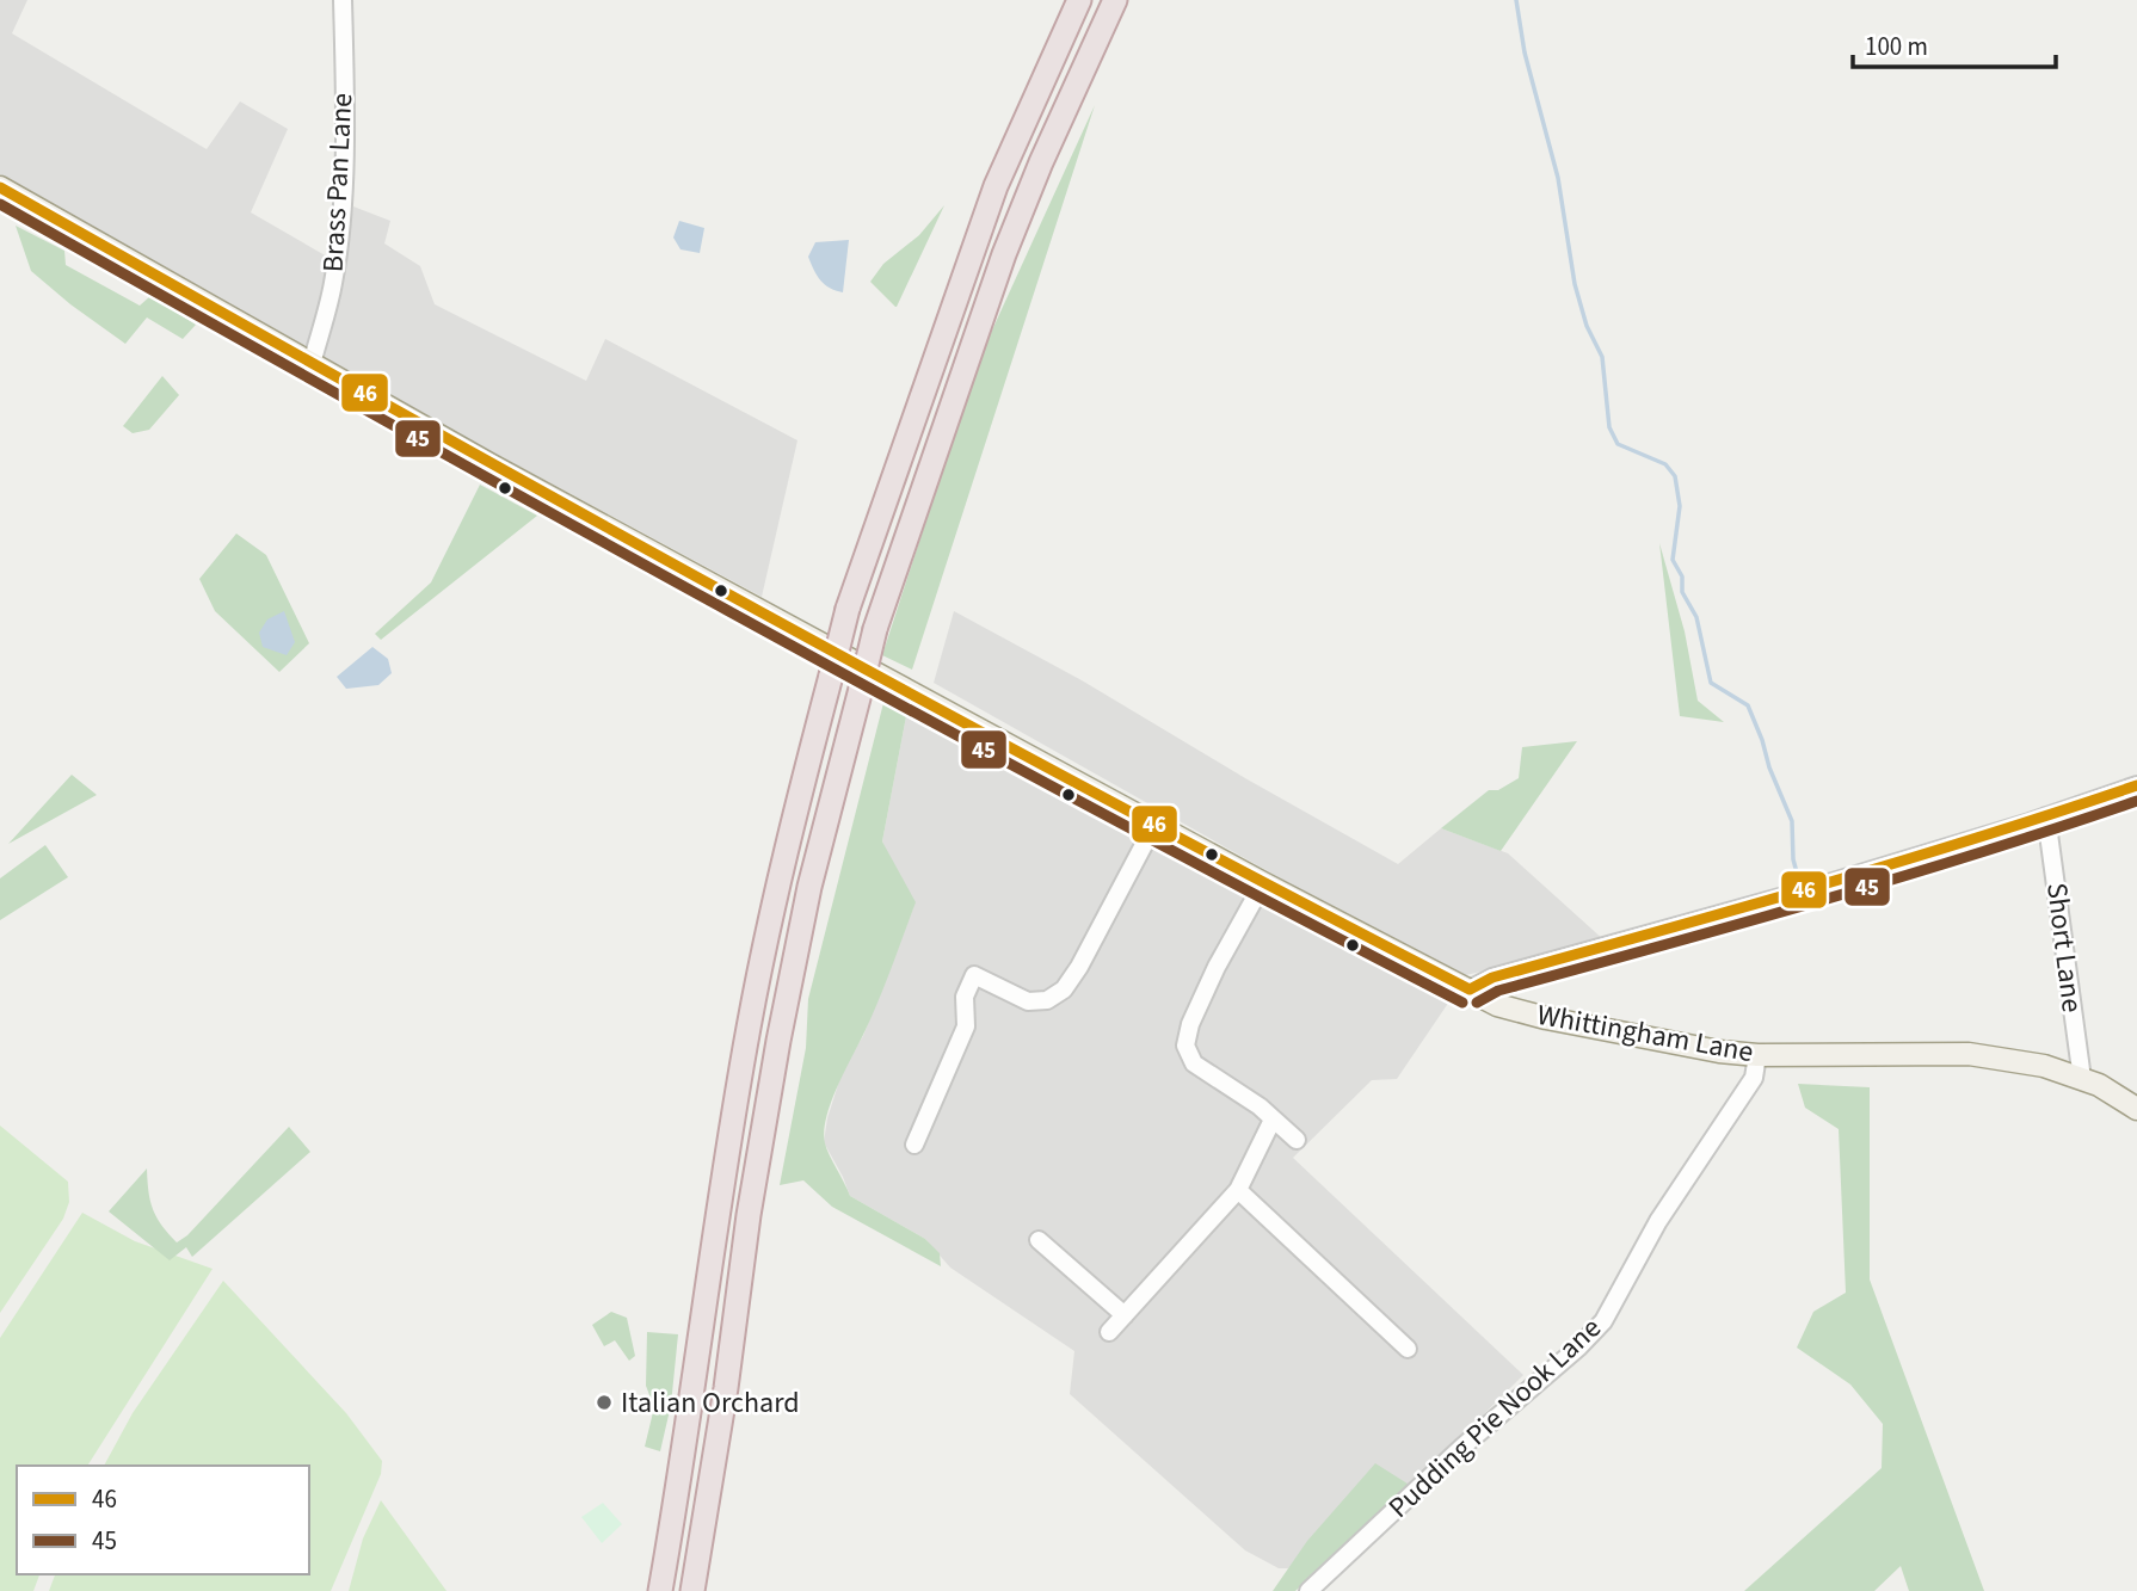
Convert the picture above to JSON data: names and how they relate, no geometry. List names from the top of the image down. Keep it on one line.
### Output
{"streets":{"main road":["Whittingham Lane"],"street":["Brass Pan Lane","Short Lane","Pudding Pie Nook Lane"]},"crossings":[["Brass Pan Lane","Whittingham Lane"],["Short Lane","Whittingham Lane"],["Whittingham Lane","Pudding Pie Nook Lane"]],"places":["Italian Orchard"],"lines":["transit line 46","transit line 45"],"legend":["46","45"],"scale_bar":"100 m"}
